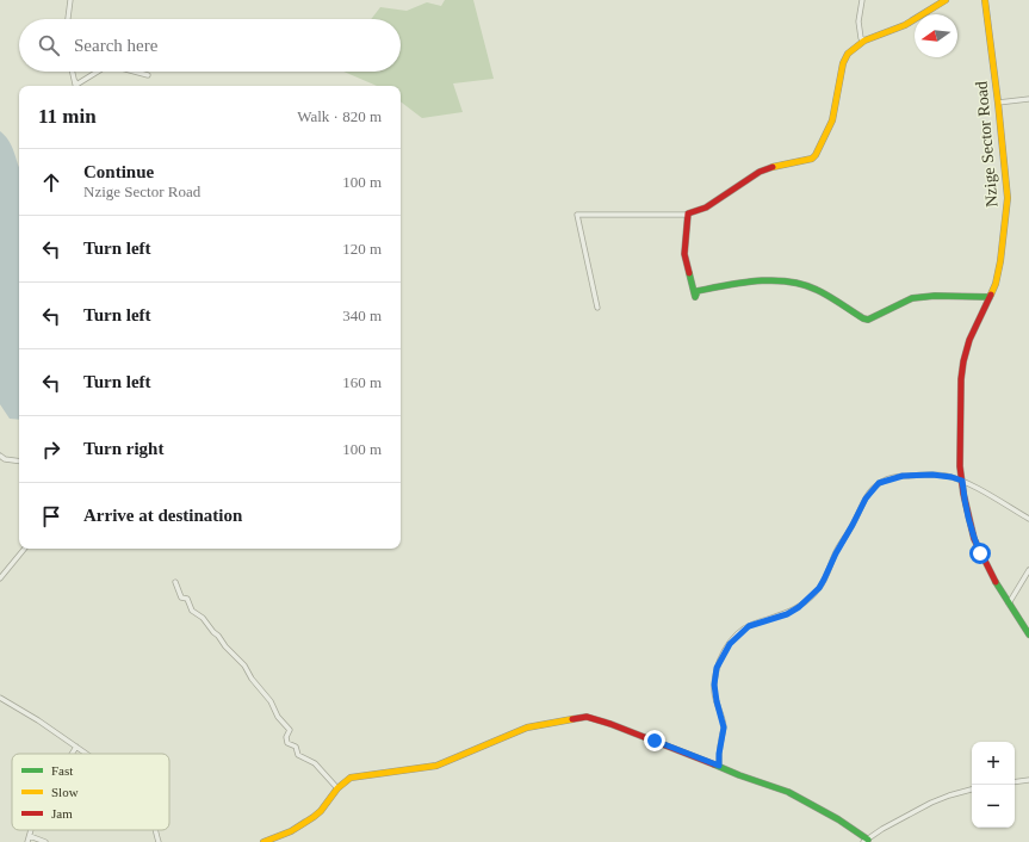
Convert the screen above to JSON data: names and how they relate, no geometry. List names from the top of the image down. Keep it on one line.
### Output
{"streets":{"street":["Nzige Sector Road"]},"legend":["Fast","Slow","Jam"],"north":"left","page":{"search":"Search here","heading":["11 min","Walk · 820 m"],"list":[["Continue","Nzige Sector Road","100 m"],["Turn left","120 m"],["Turn left","340 m"],["Turn left","160 m"],["Turn right","100 m"],"Arrive at destination"],"map_buttons":["+","−"]}}
